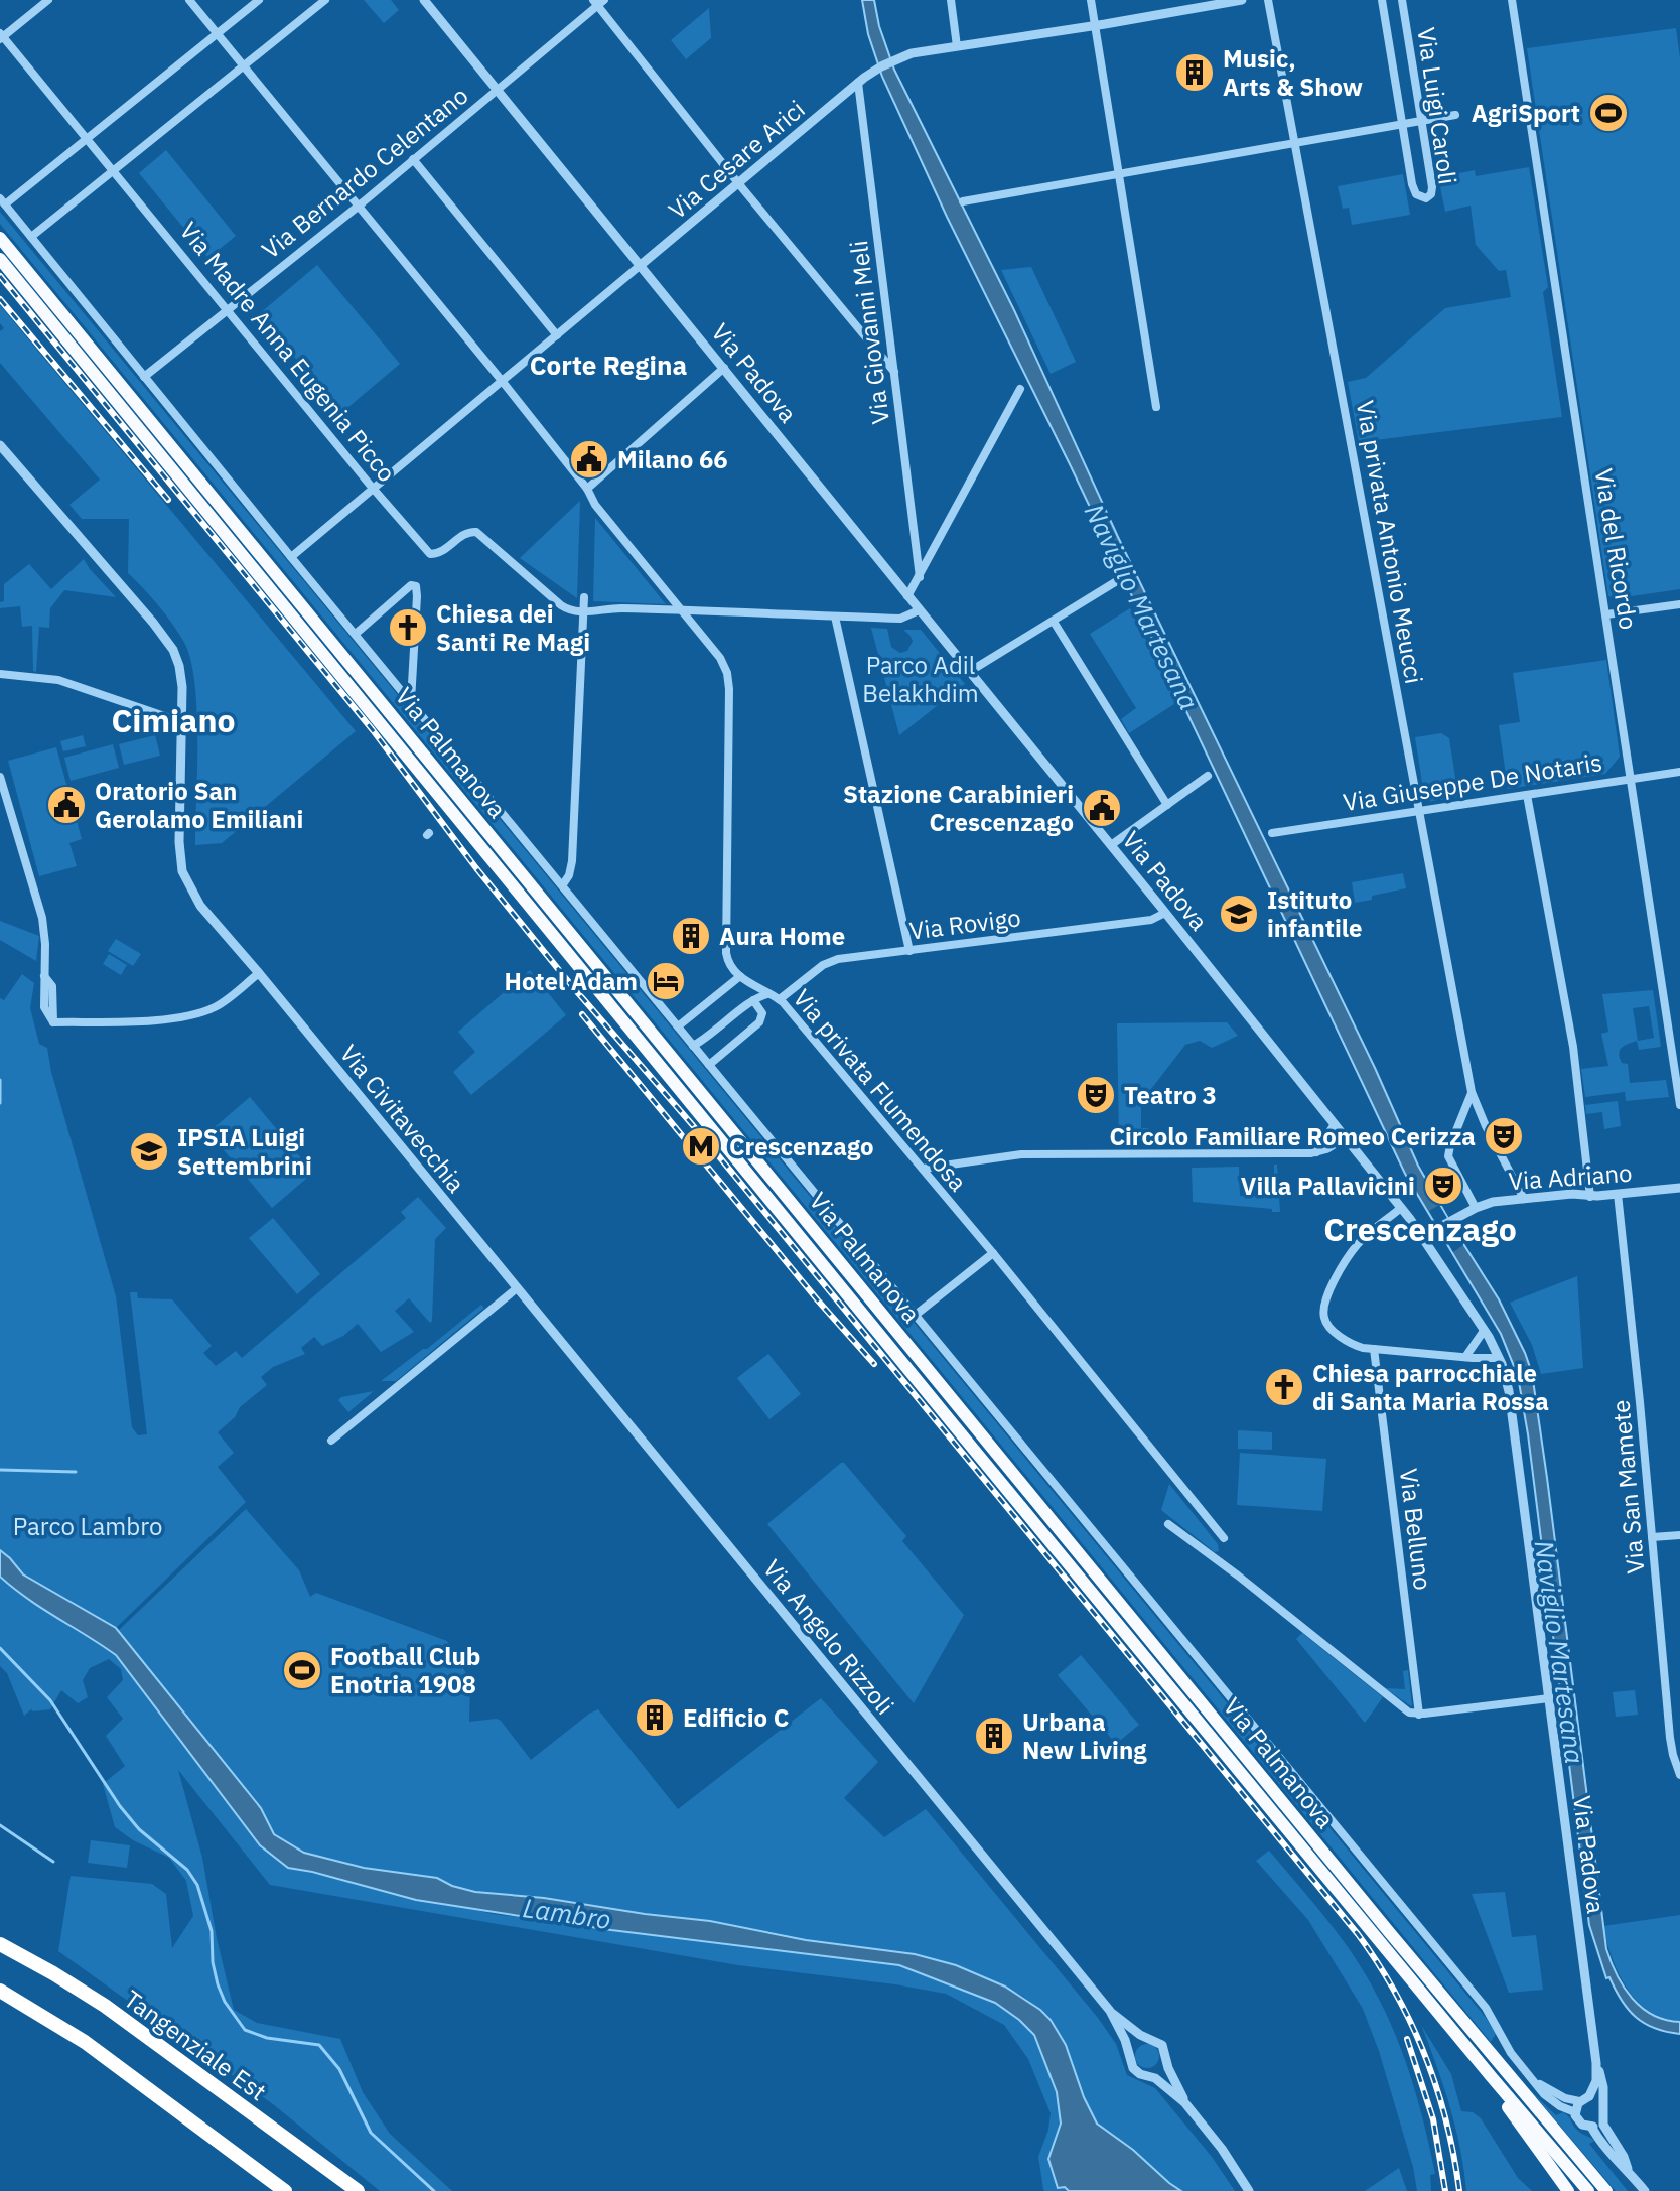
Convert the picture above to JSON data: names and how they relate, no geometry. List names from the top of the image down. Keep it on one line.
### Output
{"streets":{"highway":["Via Palmanova","Tangenziale Est"],"street":["Via Luigi Caroli","Via Cesare Arici","Via Bernardo Celentano","Via Giovanni Meli","Via Madre Anna Eugenia Picco","Via Padova","Via privata Antonio Meucci","Via del Ricordo","Via Giuseppe De Notaris","Via Rovigo","Via privata Flumendosa","Via Civitavecchia","Via Adriano","Via San Mamete","Via Belluno","Via Angelo Rizzoli"]},"crossings":[["Via Cesare Arici","Via Giovanni Meli"],["Via Cesare Arici","Via Padova"],["Via Bernardo Celentano","Via Madre Anna Eugenia Picco"],["Via Bernardo Celentano","Via Padova"],["Via Bernardo Celentano","Via Palmanova"],["Via Padova","Via Palmanova"],["Via Padova","Via Rovigo"],["Via Padova","Via Adriano"],["Via privata Antonio Meucci","Via Giuseppe De Notaris"],["Via privata Antonio Meucci","Via Adriano"],["Via del Ricordo","Via Giuseppe De Notaris"],["Via Rovigo","Via privata Flumendosa"],["Via Civitavecchia","Via Angelo Rizzoli"],["Via Adriano","Via San Mamete"]],"districts":["Corte Regina","Cimiano","Crescenzago"],"water":["Naviglio Martesana","Lambro"],"parks":["Parco Adil Belakhdim","Parco Lambro"],"places":{"building":["Music, Arts & Show","Aura Home","Edificio C","Urbana New Living"],"sports":["AgriSport","Football Club Enotria 1908"],"public building":["Milano 66","Oratorio San Gerolamo Emiliani","Stazione Carabinieri Crescenzago"],"church":["Chiesa dei Santi Re Magi","Chiesa parrocchiale di Santa Maria Rossa"],"school or university":["Istituto infantile","IPSIA Luigi Settembrini"],"hotel":["Hotel Adam"],"theatre":["Teatro 3","Circolo Familiare Romeo Cerizza","Villa Pallavicini"],"metro station":["Crescenzago"]}}
